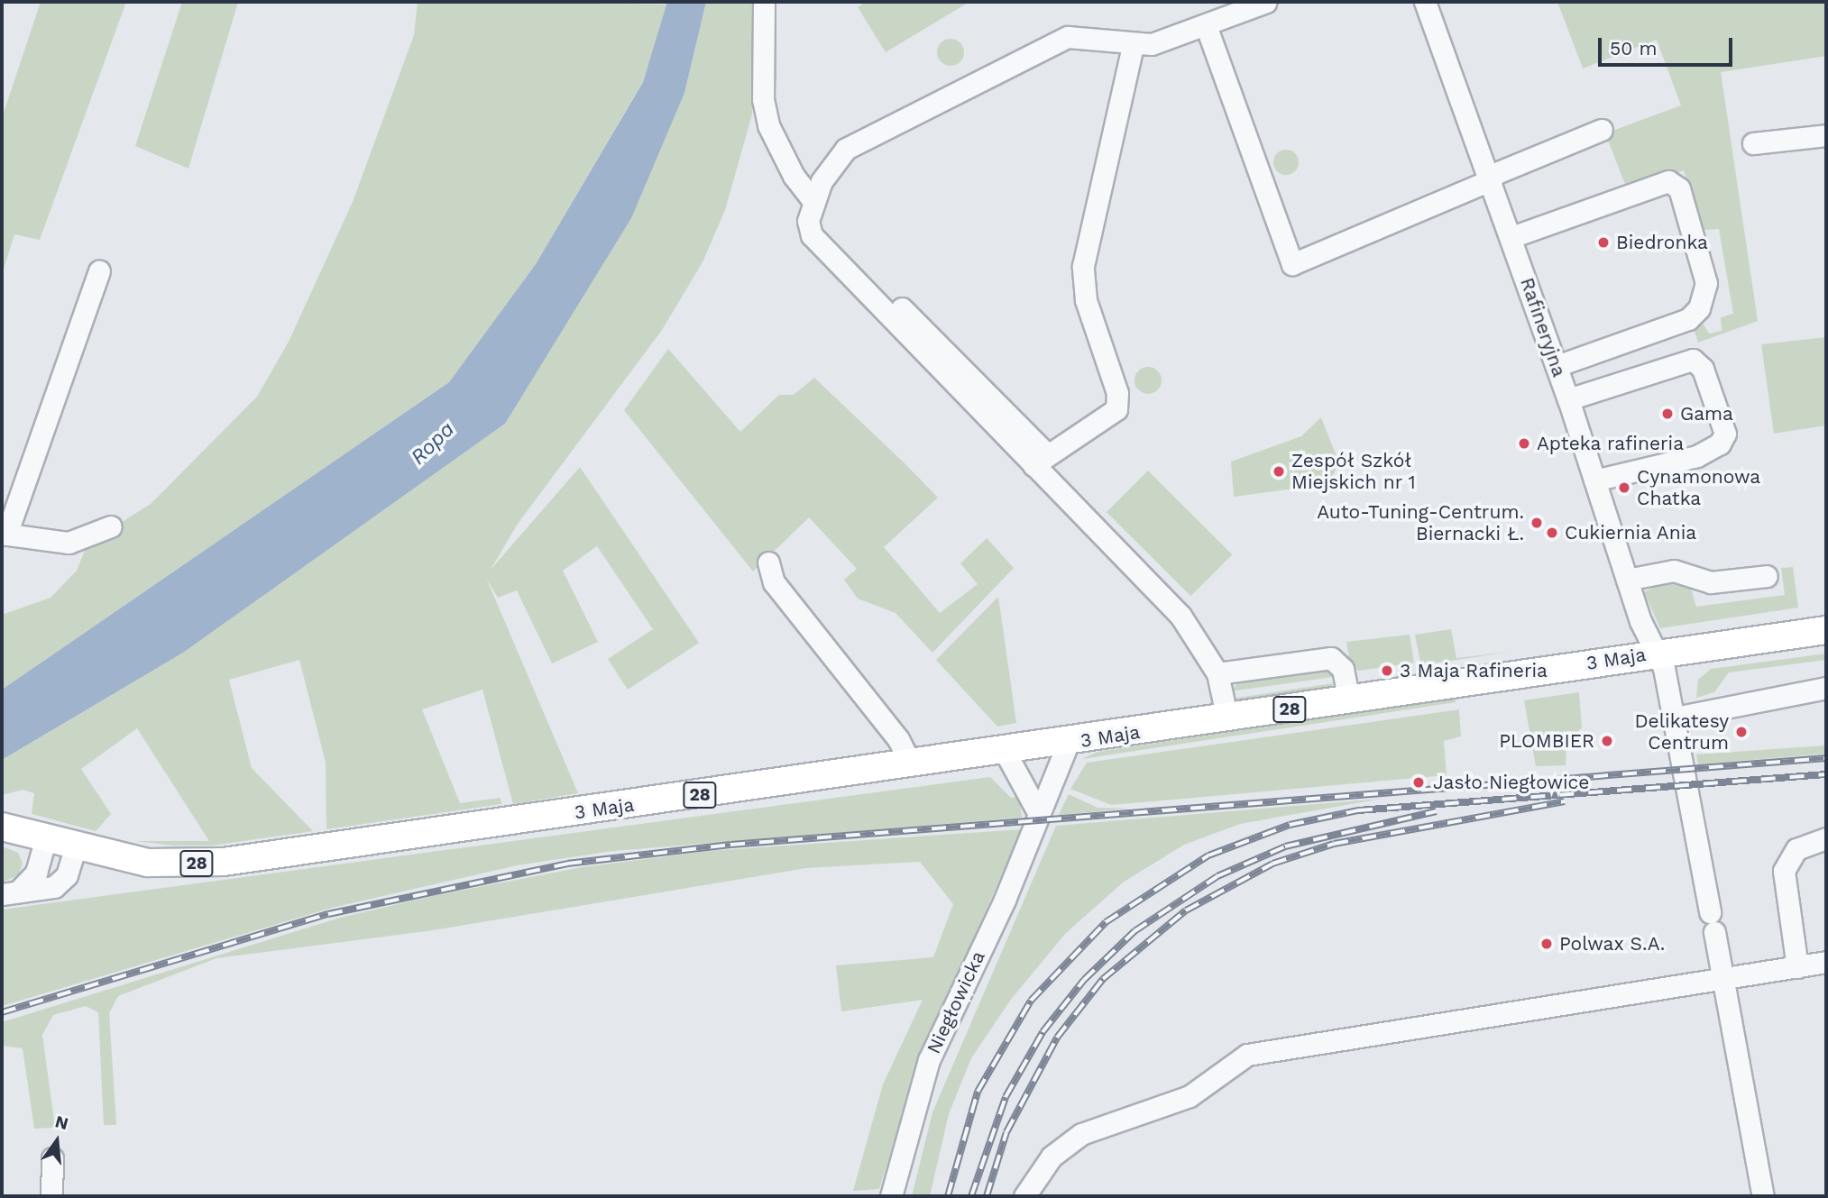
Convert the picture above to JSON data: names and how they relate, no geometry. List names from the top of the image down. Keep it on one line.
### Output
{"streets":{"main road":["3 Maja","28"],"street":["Rafineryjna","Niegłowicka"]},"crossings":[["Rafineryjna","3 Maja"],["3 Maja","28"],["3 Maja","Niegłowicka"]],"water":["Ropa"],"places":["Biedronka","Gama","Apteka rafineria","Zespół Szkół Miejskich nr 1","Cynamonowa Chatka","Auto-Tuning-Centrum. Biernacki Ł.","Cukiernia Ania","3 Maja Rafineria","Delikatesy Centrum","PLOMBIER","Jasło Niegłowice","Polwax S.A."],"scale_bar":"50 m","north":"top"}
